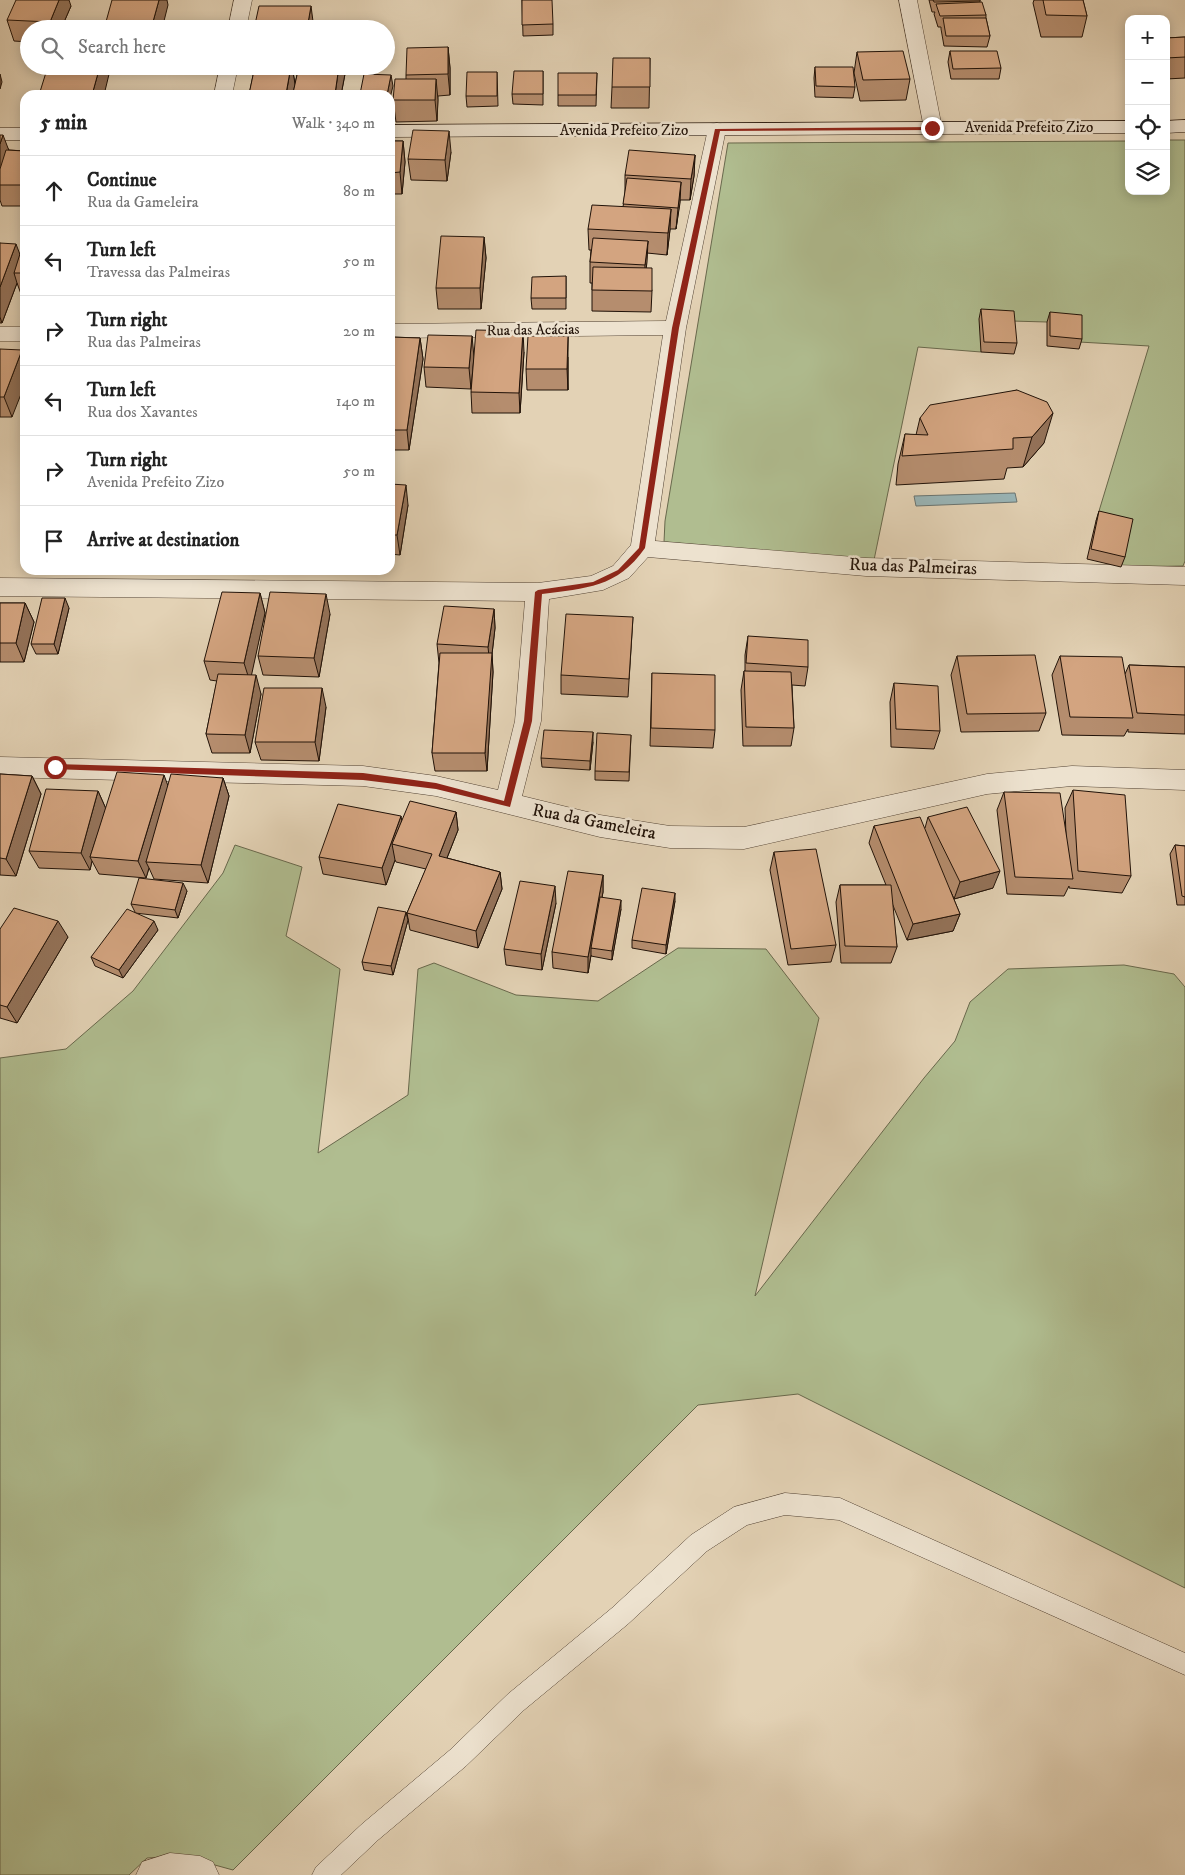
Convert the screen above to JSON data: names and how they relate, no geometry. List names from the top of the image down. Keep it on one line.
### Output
{"streets":{"street":["Avenida Prefeito Zizo","Rua das Acácias","Rua das Palmeiras","Rua da Gameleira"]},"page":{"map_buttons":["+","−"],"search":"Search here","heading":["5 min","Walk · 340 m"],"list":[["Continue","Rua da Gameleira","80 m"],["Turn left","Travessa das Palmeiras","50 m"],["Turn right","Rua das Palmeiras","20 m"],["Turn left","Rua dos Xavantes","140 m"],["Turn right","Avenida Prefeito Zizo","50 m"],"Arrive at destination"]}}
